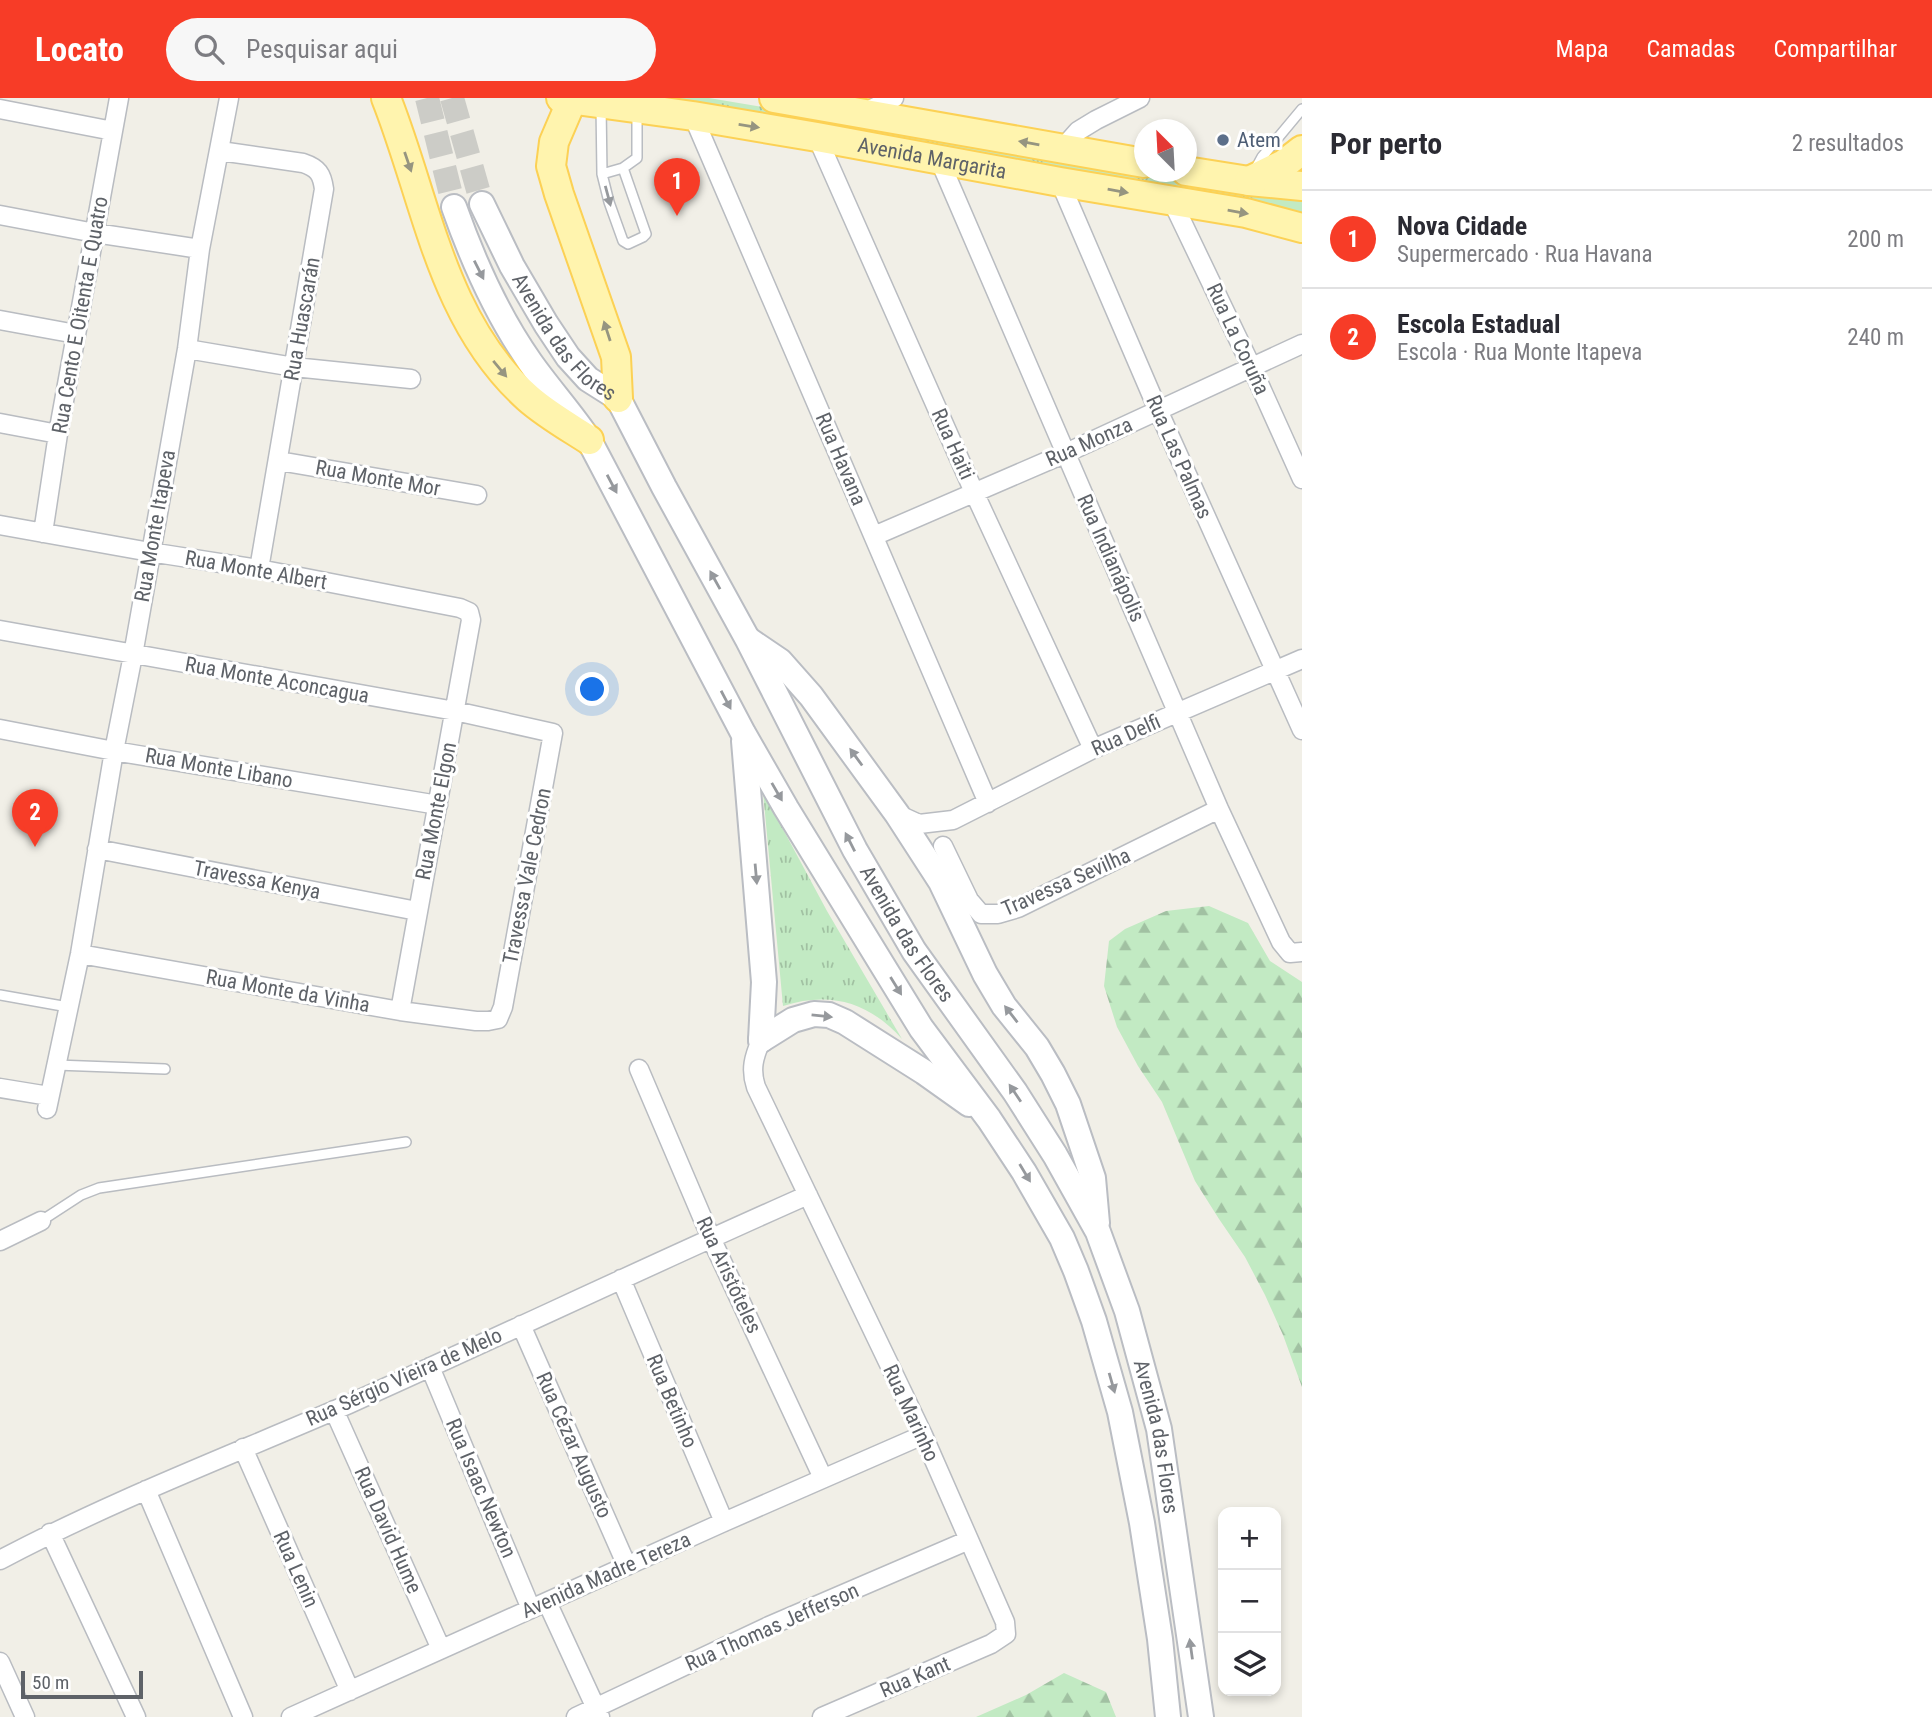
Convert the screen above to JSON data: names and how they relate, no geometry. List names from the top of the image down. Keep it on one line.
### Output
{"streets":{"main road":["Avenida Margarita","Avenida das Flores"],"street":["Rua Cento E Oitenta E Quatro","Rua Huascarán","Rua La Coruña","Rua Monza","Rua Haiti","Rua Las Palmas","Rua Havana","Rua Monte Mor","Rua Monte Itapeva","Rua Indianápolis","Rua Monte Albert","Rua Monte Aconcagua","Rua Delfi","Rua Monte Libano","Rua Monte Elgon","Travessa Vale Cedron","Travessa Kenya","Travessa Sevilha","Rua Monte da Vinha","Rua Aristóteles","Rua Sérgio Vieira de Melo","Rua Betinho","Rua Marinho","Rua Cézar Augusto","Rua Isaac Newton","Rua David Hume","Rua Lenin","Avenida Madre Tereza","Rua Thomas Jefferson","Rua Kant"]},"crossings":[["Avenida Margarita","Rua La Coruña"],["Avenida Margarita","Rua Haiti"],["Avenida Margarita","Rua Las Palmas"],["Avenida Margarita","Rua Havana"],["Avenida Margarita","Rua Indianápolis"],["Rua Cento E Oitenta E Quatro","Rua Monte Albert"],["Rua Huascarán","Rua Monte Mor"],["Rua Huascarán","Rua Monte Itapeva"],["Rua Huascarán","Rua Monte Albert"],["Rua La Coruña","Rua Monza"],["Rua Monza","Rua Haiti"],["Rua Monza","Rua Las Palmas"],["Rua Monza","Rua Havana"],["Rua Monza","Rua Indianápolis"],["Rua Haiti","Rua Delfi"],["Rua Las Palmas","Rua Delfi"],["Rua Havana","Rua Delfi"],["Rua Monte Itapeva","Rua Monte Albert"],["Rua Monte Itapeva","Rua Monte Aconcagua"],["Rua Monte Itapeva","Rua Monte Libano"],["Rua Monte Itapeva","Travessa Kenya"],["Rua Monte Itapeva","Rua Monte da Vinha"],["Rua Indianápolis","Rua Delfi"],["Rua Indianápolis","Travessa Sevilha"],["Rua Monte Albert","Rua Monte Elgon"],["Rua Monte Aconcagua","Rua Monte Elgon"],["Rua Monte Aconcagua","Travessa Vale Cedron"],["Rua Monte Libano","Rua Monte Elgon"],["Rua Monte Elgon","Travessa Kenya"],["Rua Monte Elgon","Rua Monte da Vinha"],["Travessa Vale Cedron","Rua Monte da Vinha"],["Rua Aristóteles","Rua Sérgio Vieira de Melo"],["Rua Aristóteles","Avenida Madre Tereza"],["Rua Sérgio Vieira de Melo","Rua Betinho"],["Rua Sérgio Vieira de Melo","Rua Marinho"],["Rua Sérgio Vieira de Melo","Rua Cézar Augusto"],["Rua Sérgio Vieira de Melo","Rua Isaac Newton"],["Rua Sérgio Vieira de Melo","Rua David Hume"],["Rua Sérgio Vieira de Melo","Rua Lenin"],["Rua Betinho","Avenida Madre Tereza"],["Rua Marinho","Avenida Madre Tereza"],["Rua Marinho","Rua Thomas Jefferson"],["Rua Marinho","Rua Kant"],["Rua Cézar Augusto","Avenida Madre Tereza"],["Rua Isaac Newton","Avenida Madre Tereza"],["Rua Isaac Newton","Rua Thomas Jefferson"],["Rua David Hume","Avenida Madre Tereza"],["Rua Lenin","Avenida Madre Tereza"]],"places":["Atem"],"scale_bar":"50 m","north":"top left","page":{"header":"Locato","search":"Pesquisar aqui","nav":["Mapa","Camadas","Compartilhar"],"heading":["Por perto","2 resultados"],"pins":["1","2"],"list":[{"mark":"1","name":"Nova Cidade","note":"Supermercado · Rua Havana","value":"200 m"},{"mark":"2","name":"Escola Estadual","note":"Escola · Rua Monte Itapeva","value":"240 m"}],"map_buttons":["+","−"],"scale":"50 m"}}
